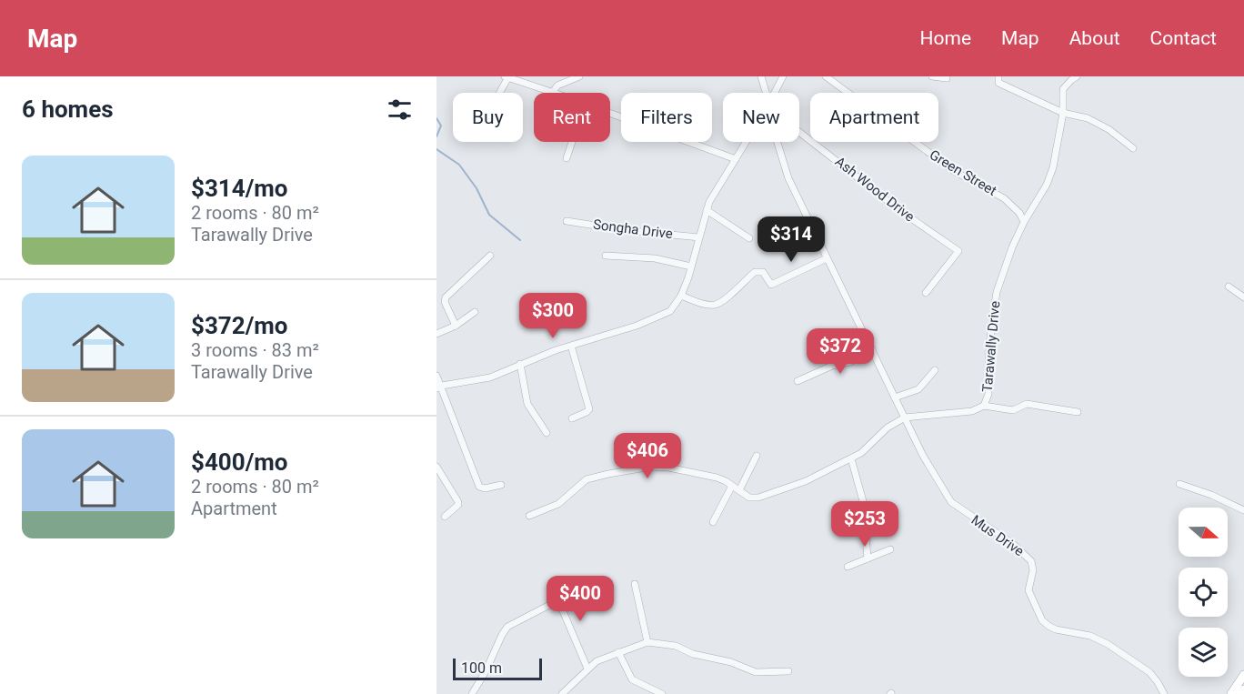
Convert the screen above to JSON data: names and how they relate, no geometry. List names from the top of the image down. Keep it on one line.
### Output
{"streets":{"street":["Green Street","Ash Wood Drive","Songha Drive","Tarawally Drive","Mus Drive"]},"crossings":[["Green Street","Tarawally Drive"],["Tarawally Drive","Mus Drive"]],"scale_bar":"100 m","north":"right","page":{"header":"Map","nav":["Home","Map","About","Contact"],"heading":"6 homes","chip":["Buy","Rent","Filters","New","Apartment"],"list":[{"name":"$314/mo","note":"2 rooms · 80 m² · Tarawally Drive"},{"name":"$372/mo","note":"3 rooms · 83 m² · Tarawally Drive"},{"name":"$400/mo","note":"2 rooms · 80 m² · Apartment"}],"price":["$314","$300","$372","$406","$253","$400"],"scale":"100 m"}}
